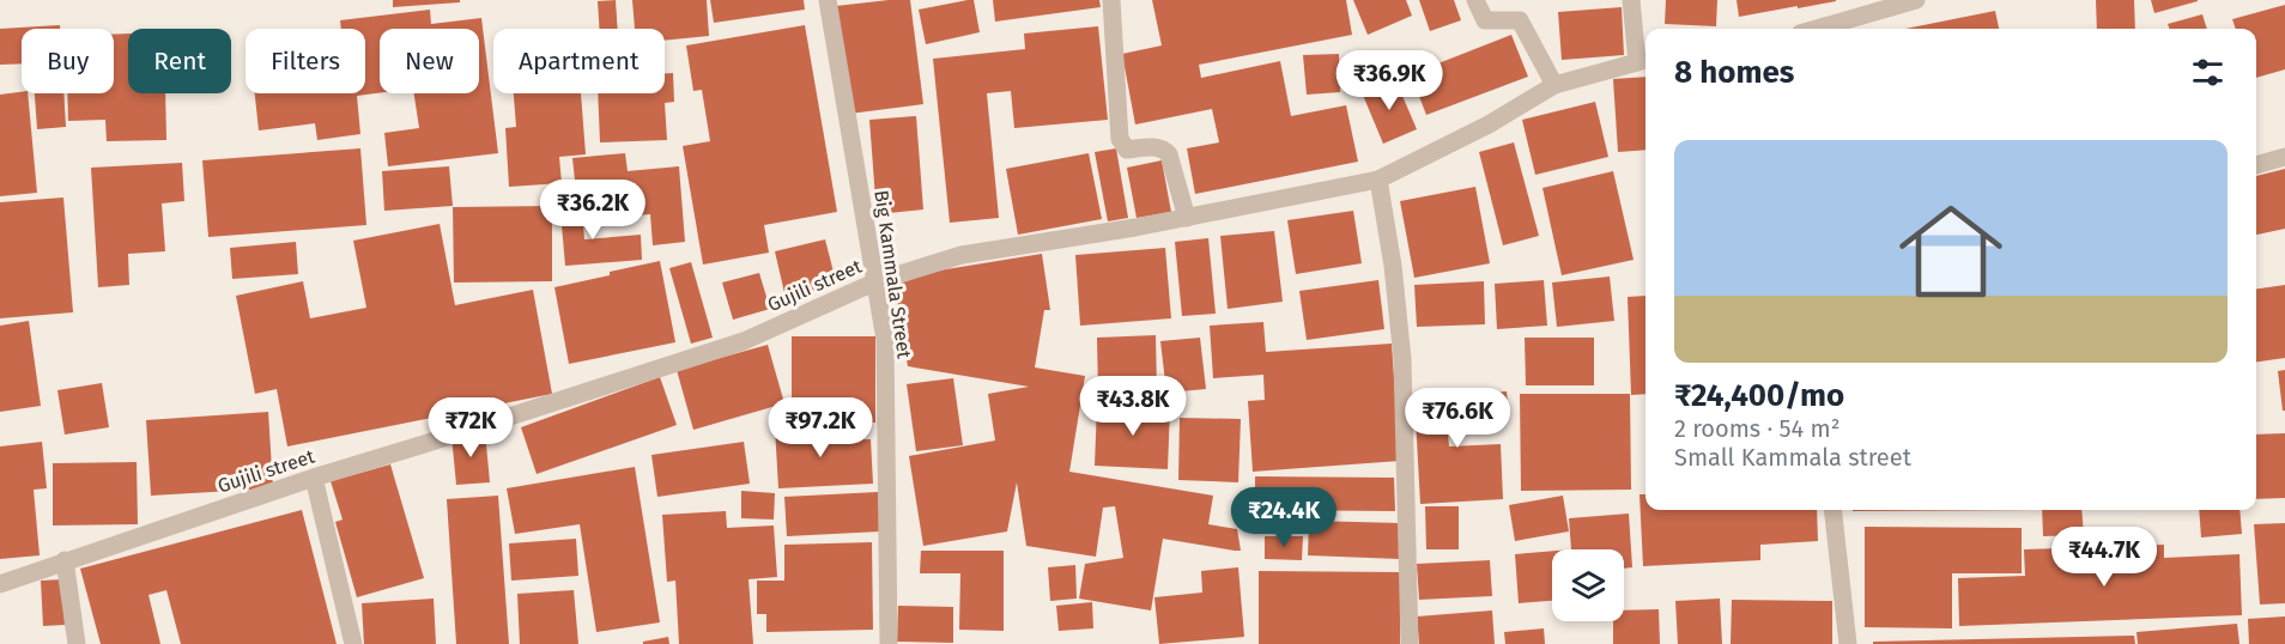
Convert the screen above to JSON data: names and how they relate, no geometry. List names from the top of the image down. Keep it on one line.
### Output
{"streets":{"street":["Big Kammala Street","Gujili street"]},"crossings":[["Big Kammala Street","Gujili street"]],"page":{"chip":["Buy","Rent","Filters","New","Apartment"],"heading":"8 homes","price":["₹36.9K","₹36.2K","₹43.8K","₹76.6K","₹72K","₹97.2K","₹24.4K","₹44.7K"],"list":[{"name":"₹24,400/mo","note":"2 rooms · 54 m² · Small Kammala street"}]}}
